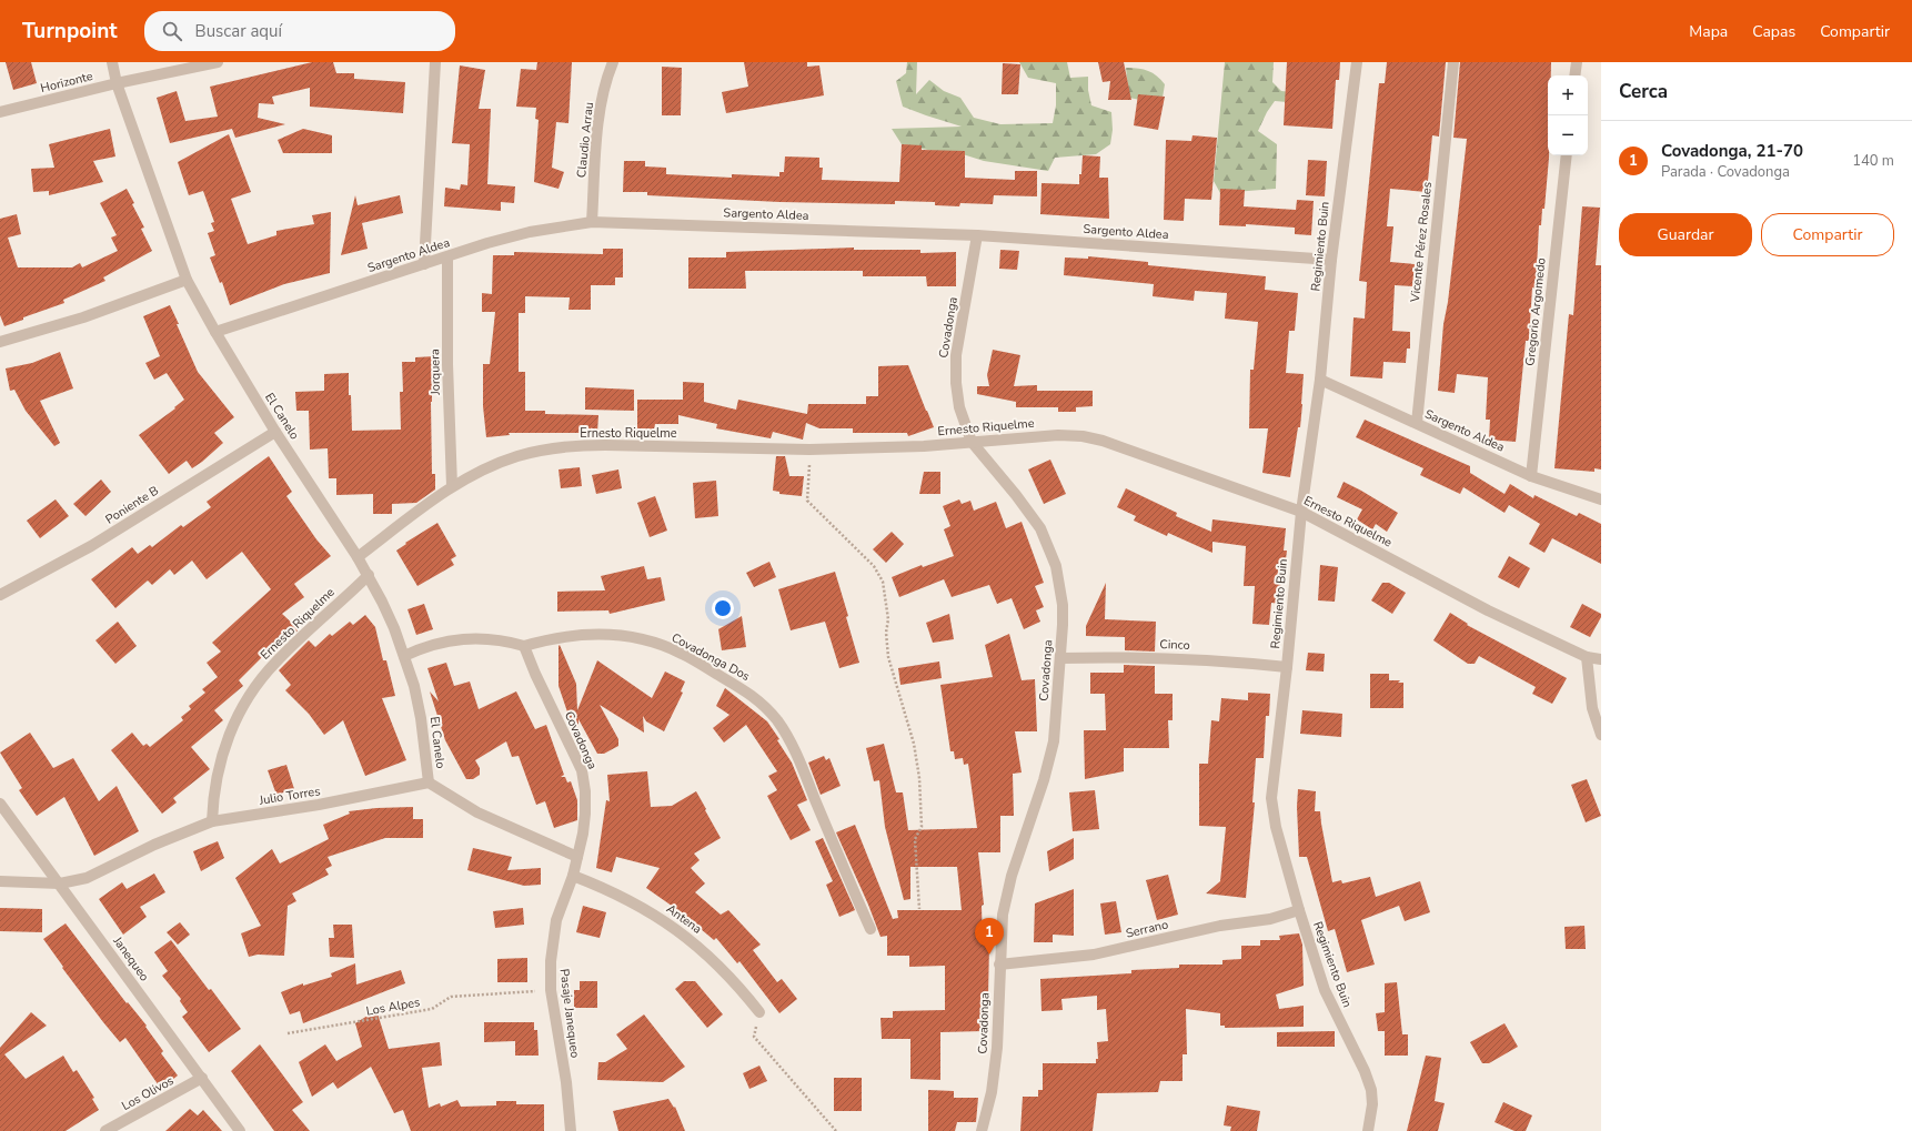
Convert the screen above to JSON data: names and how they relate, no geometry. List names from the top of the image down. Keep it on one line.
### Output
{"streets":{"street":["Horizonte","Claudio Arrau","Sargento Aldea","Vicente Pérez Rosales","Regimiento Buin","Gregorio Argomedo","Covadonga","Jorquera","El Canelo","Ernesto Riquelme","Poniente B","Cinco","Covadonga Dos","Julio Torres","Antena","Serrano","Janequeo","Pasaje Janequeo","Los Olivos"],"path":["Los Alpes"]},"crossings":[["Horizonte","El Canelo"],["Claudio Arrau","Sargento Aldea"],["Sargento Aldea","Vicente Pérez Rosales"],["Sargento Aldea","Regimiento Buin"],["Sargento Aldea","Gregorio Argomedo"],["Sargento Aldea","Covadonga"],["Sargento Aldea","Jorquera"],["Sargento Aldea","El Canelo"],["Regimiento Buin","Ernesto Riquelme"],["Regimiento Buin","Cinco"],["Regimiento Buin","Serrano"],["Covadonga","Ernesto Riquelme"],["Covadonga","Cinco"],["Covadonga","Covadonga Dos"],["Covadonga","Antena"],["Covadonga","Serrano"],["Covadonga","Pasaje Janequeo"],["Jorquera","Ernesto Riquelme"],["El Canelo","Ernesto Riquelme"],["El Canelo","Poniente B"],["El Canelo","Julio Torres"],["Ernesto Riquelme","Julio Torres"],["Julio Torres","Janequeo"],["Antena","Pasaje Janequeo"],["Janequeo","Los Olivos"],["Los Alpes","Pasaje Janequeo"]],"page":{"header":"Turnpoint","search":"Buscar aquí","nav":["Mapa","Capas","Compartir"],"heading":"Cerca","map_buttons":["+","−"],"list":[{"mark":"1","name":"Covadonga, 21-70","note":"Parada · Covadonga","value":"140 m"}],"buttons":["Guardar","Compartir"],"pins":"1"}}
